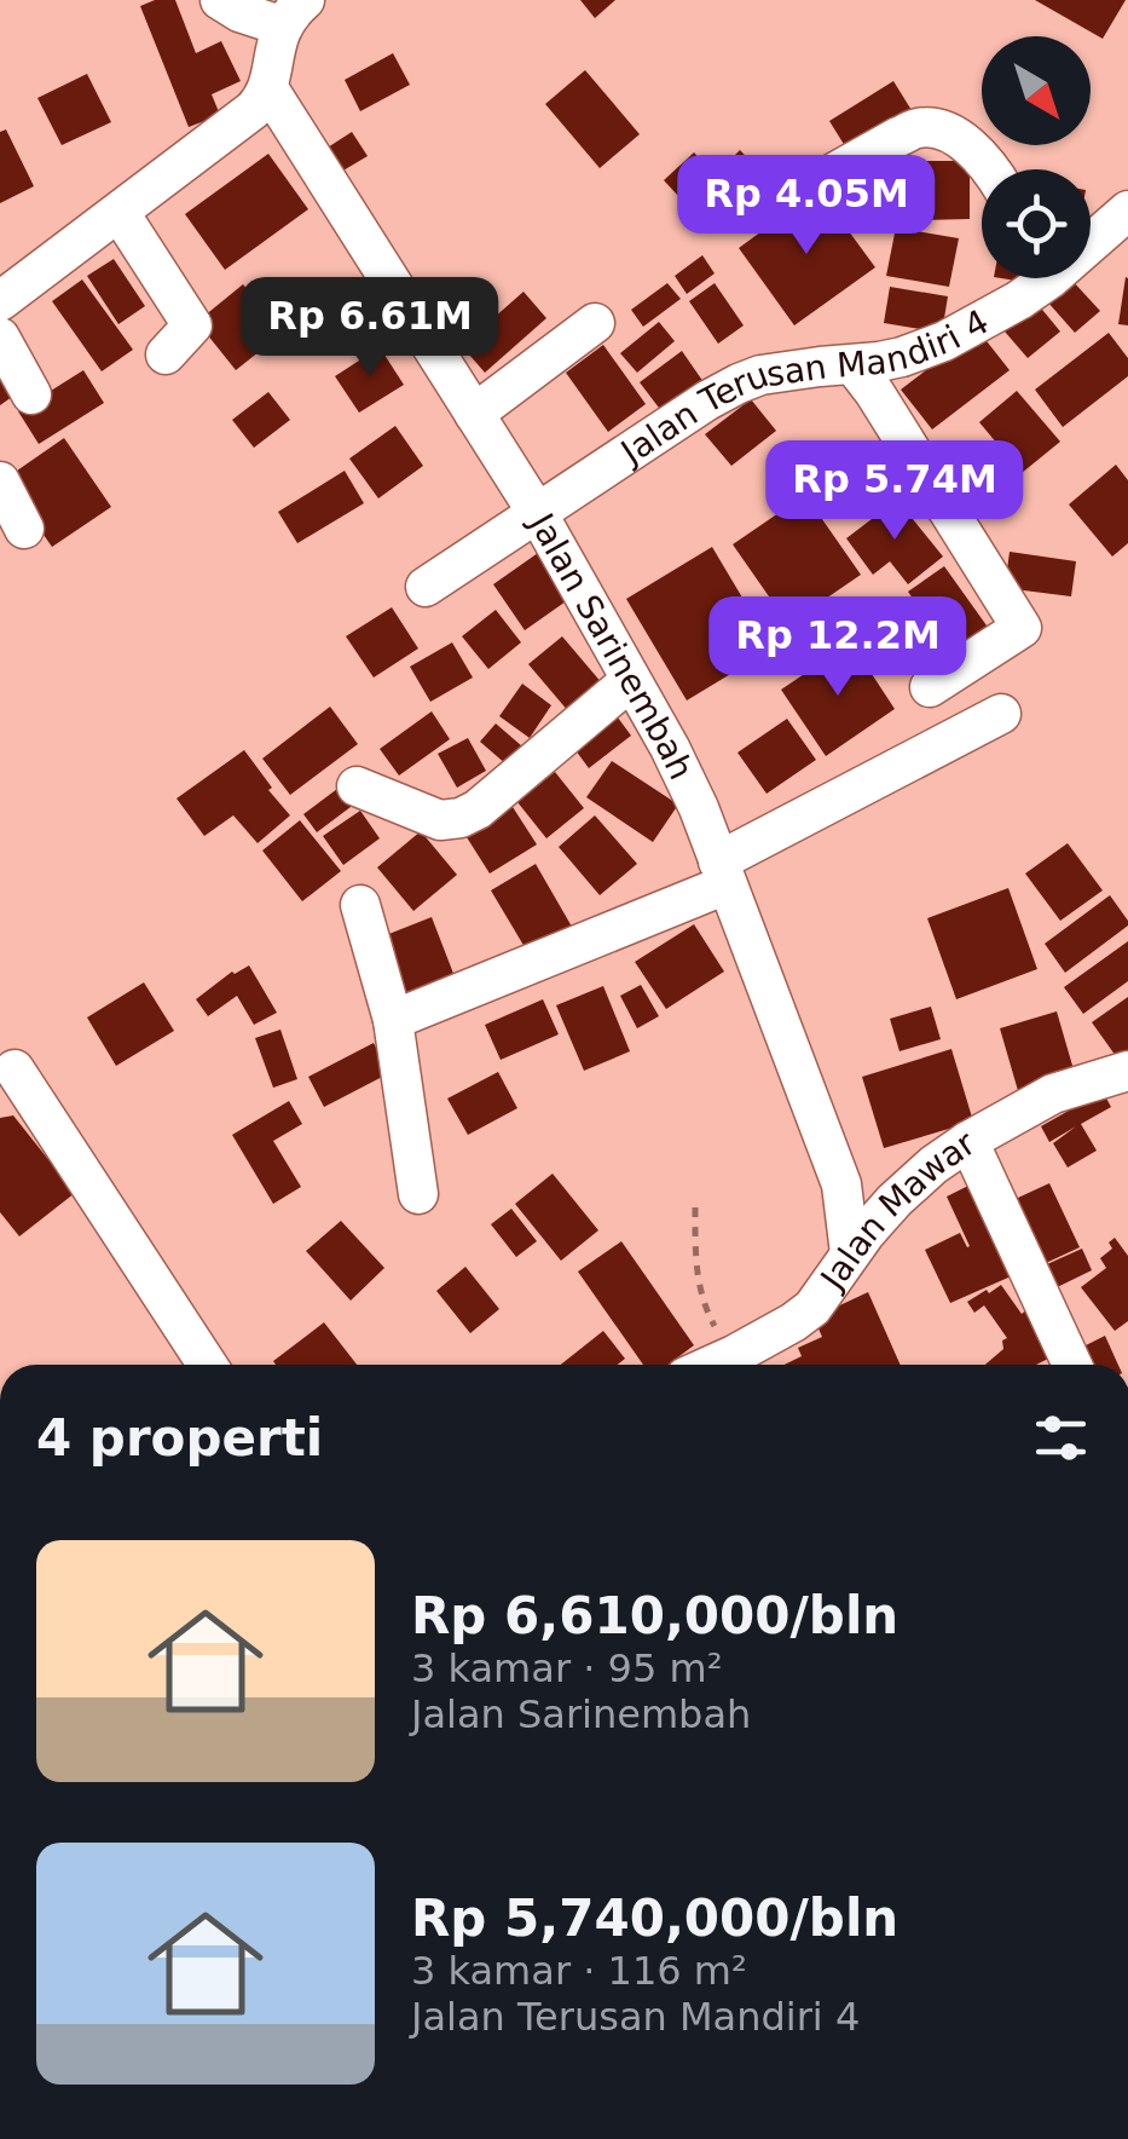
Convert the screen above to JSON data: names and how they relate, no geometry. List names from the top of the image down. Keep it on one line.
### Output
{"streets":{"street":["Jalan Terusan Mandiri 4","Jalan Sarinembah","Jalan Mawar"]},"crossings":[["Jalan Terusan Mandiri 4","Jalan Sarinembah"],["Jalan Sarinembah","Jalan Mawar"]],"north":"bottom right","page":{"price":["Rp 4.05M","Rp 6.61M","Rp 5.74M","Rp 12.2M"],"heading":"4 properti","list":[{"name":"Rp 6,610,000/bln","note":"3 kamar · 95 m² · Jalan Sarinembah"},{"name":"Rp 5,740,000/bln","note":"3 kamar · 116 m² · Jalan Terusan Mandiri 4"}]}}
